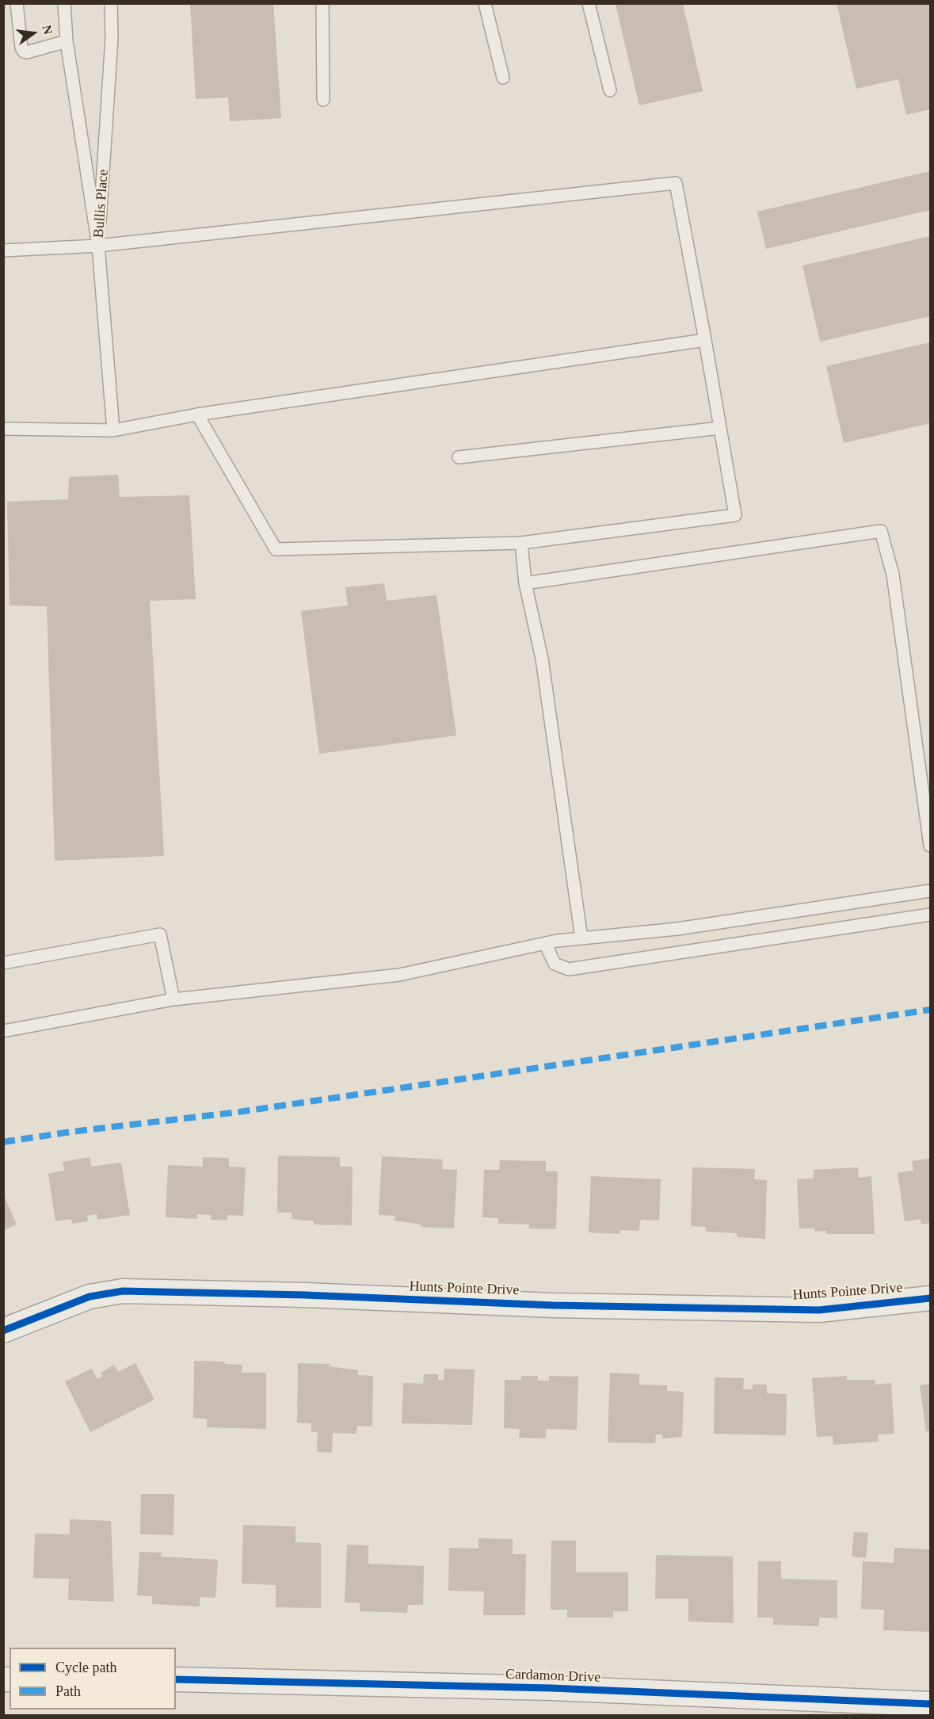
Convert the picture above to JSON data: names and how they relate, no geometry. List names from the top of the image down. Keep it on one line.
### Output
{"streets":{"street":["Hunts Pointe Drive","Cardamon Drive"],"lane":["Bullis Place"]},"legend":["Cycle path","Path"],"north":"right"}
